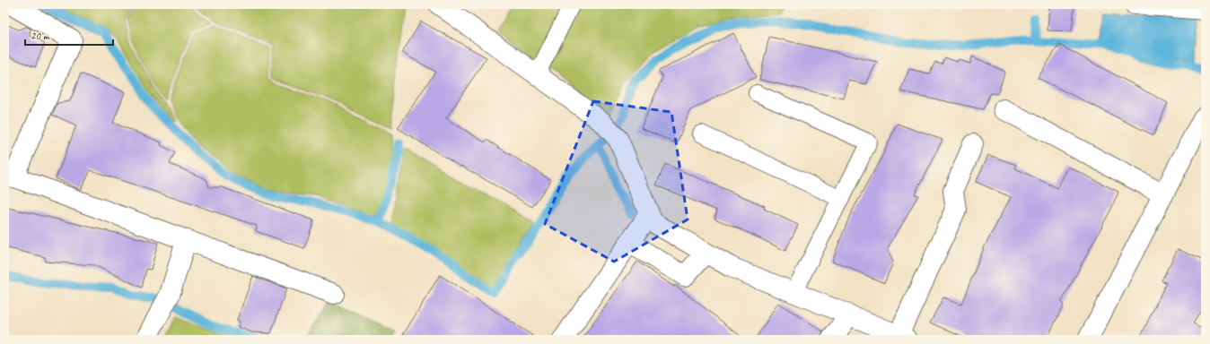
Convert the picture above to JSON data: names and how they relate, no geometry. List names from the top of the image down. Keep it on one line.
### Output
{"scale_bar":"20 m"}
